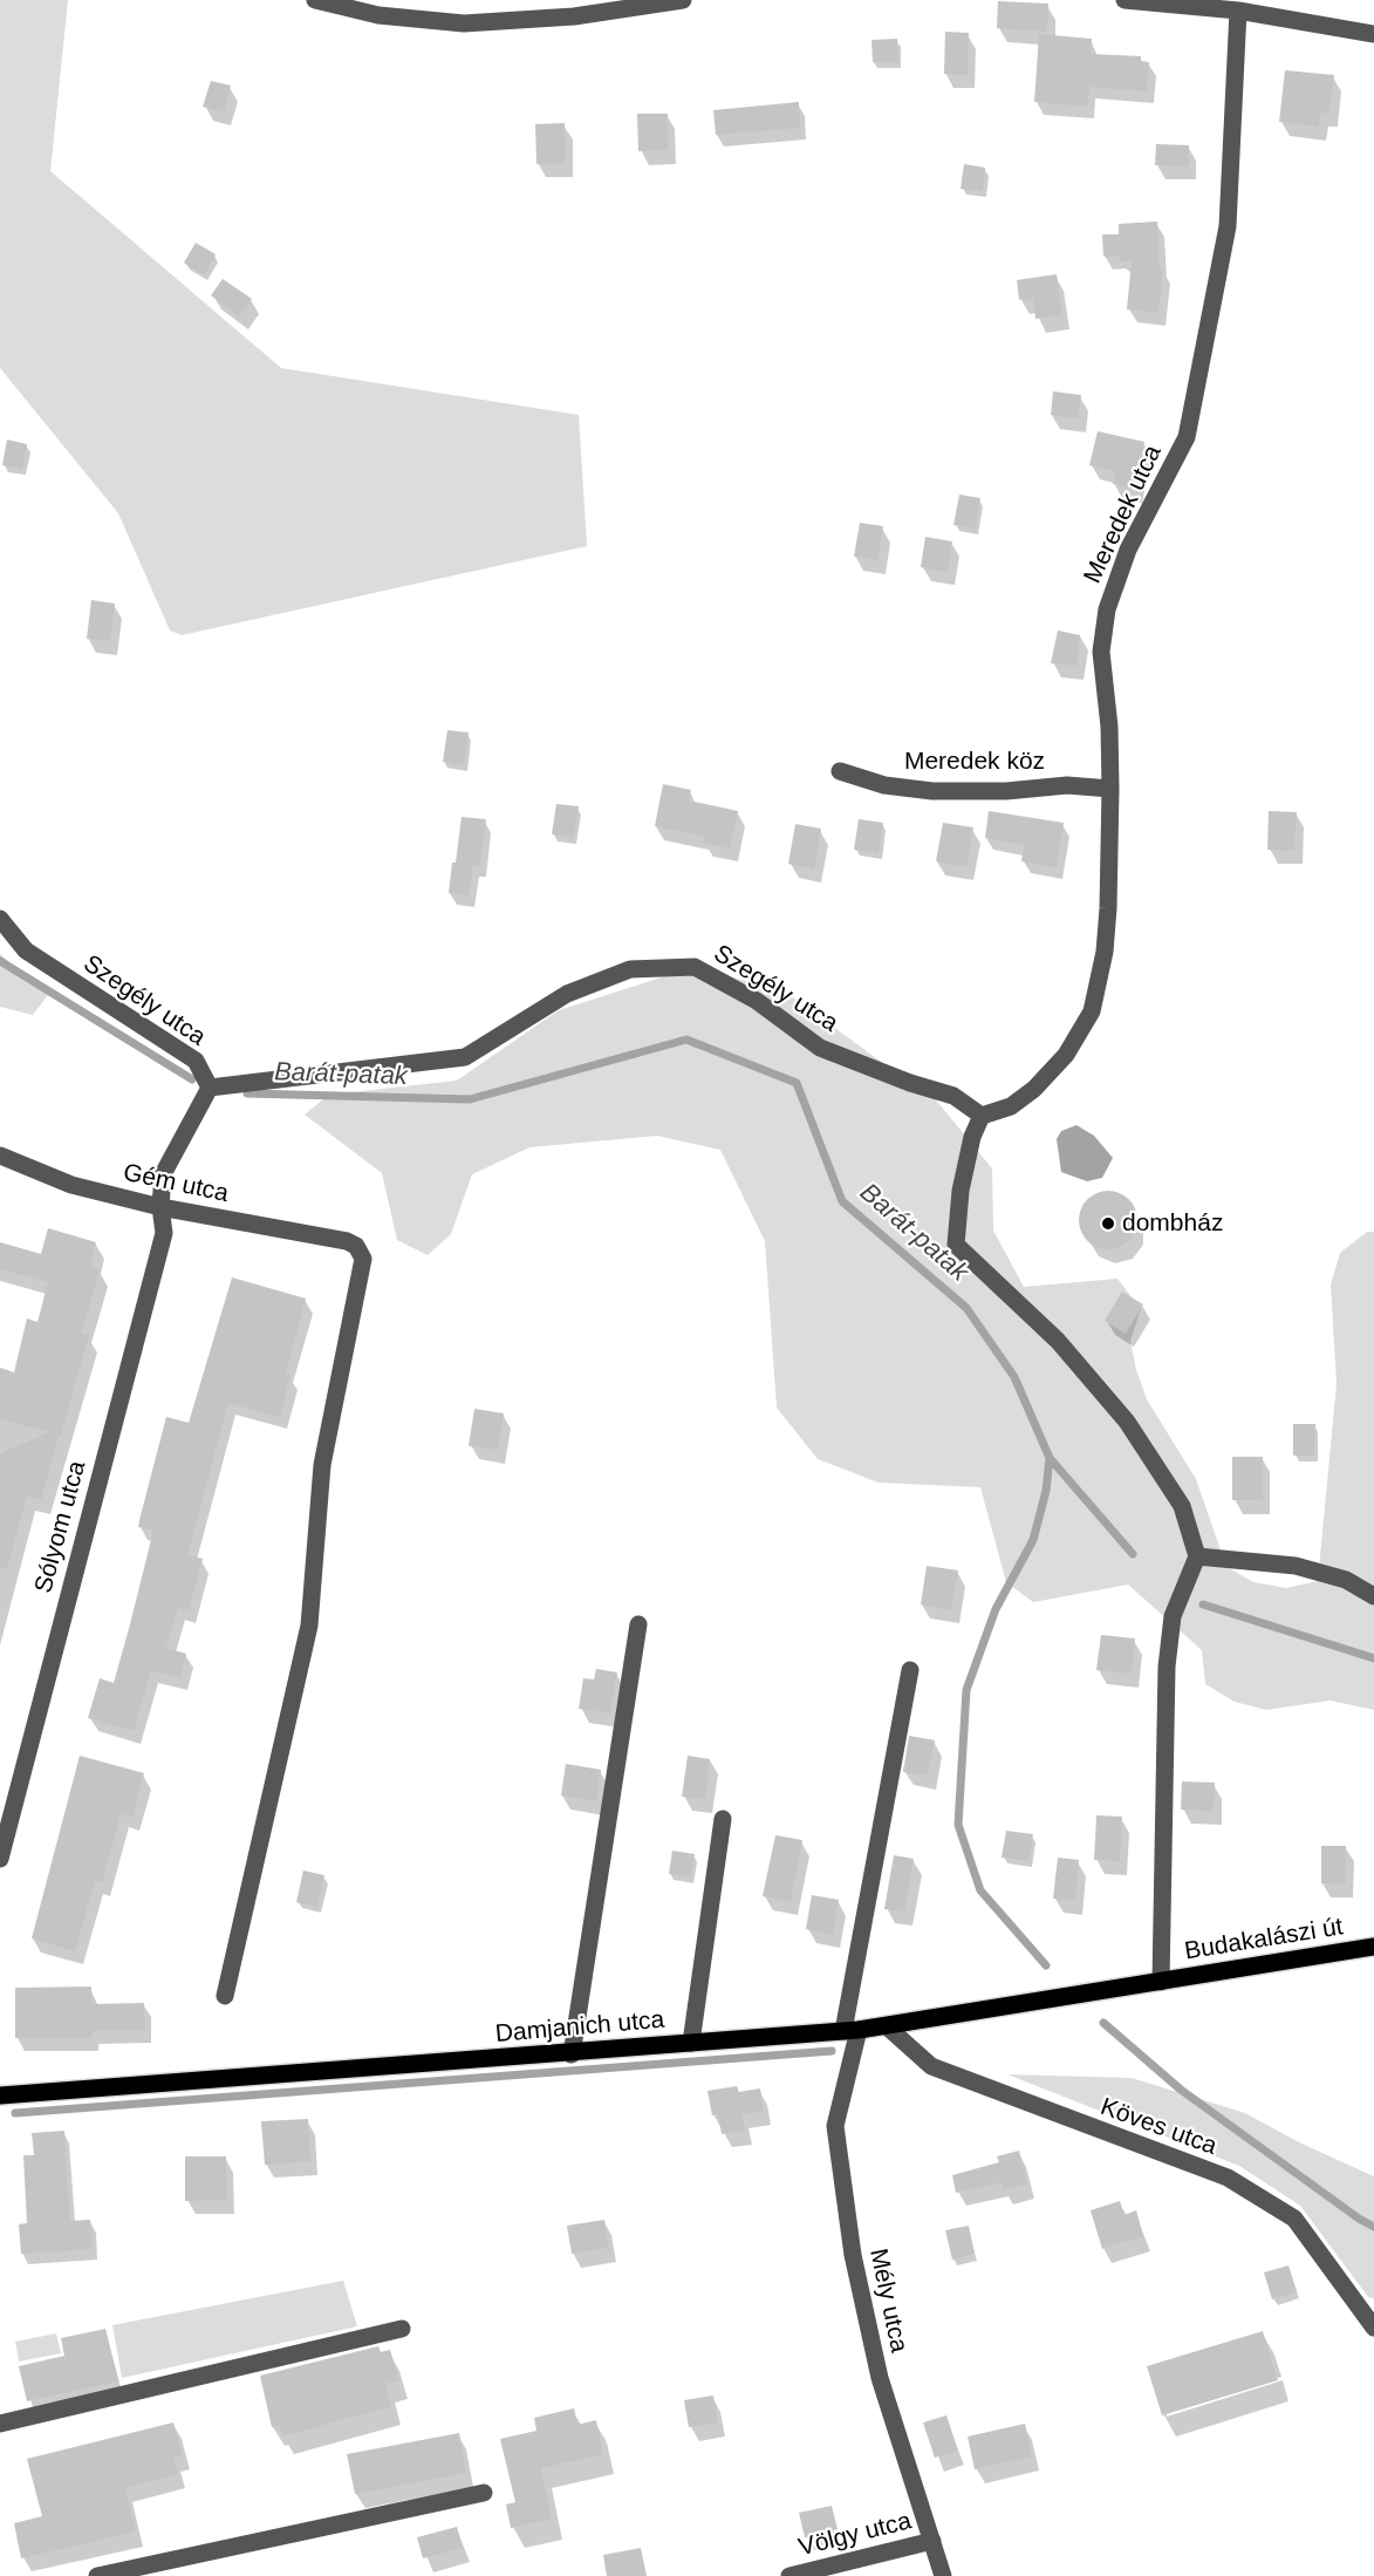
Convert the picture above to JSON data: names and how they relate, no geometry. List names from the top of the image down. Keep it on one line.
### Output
{"streets":{"main road":["Budakalászi út","Damjanich utca"],"street":["Meredek utca","Meredek köz","Szegély utca","Gém utca","Sólyom utca","Köves utca","Mély utca","Völgy utca"]},"crossings":[["Meredek utca","Meredek köz"],["Meredek utca","Szegély utca"],["Szegély utca","Sólyom utca"],["Gém utca","Sólyom utca"],["Budakalászi út","Damjanich utca"],["Damjanich utca","Köves utca"],["Damjanich utca","Mély utca"],["Mély utca","Völgy utca"]],"water":["Barát-patak"],"places":["dombház"]}
